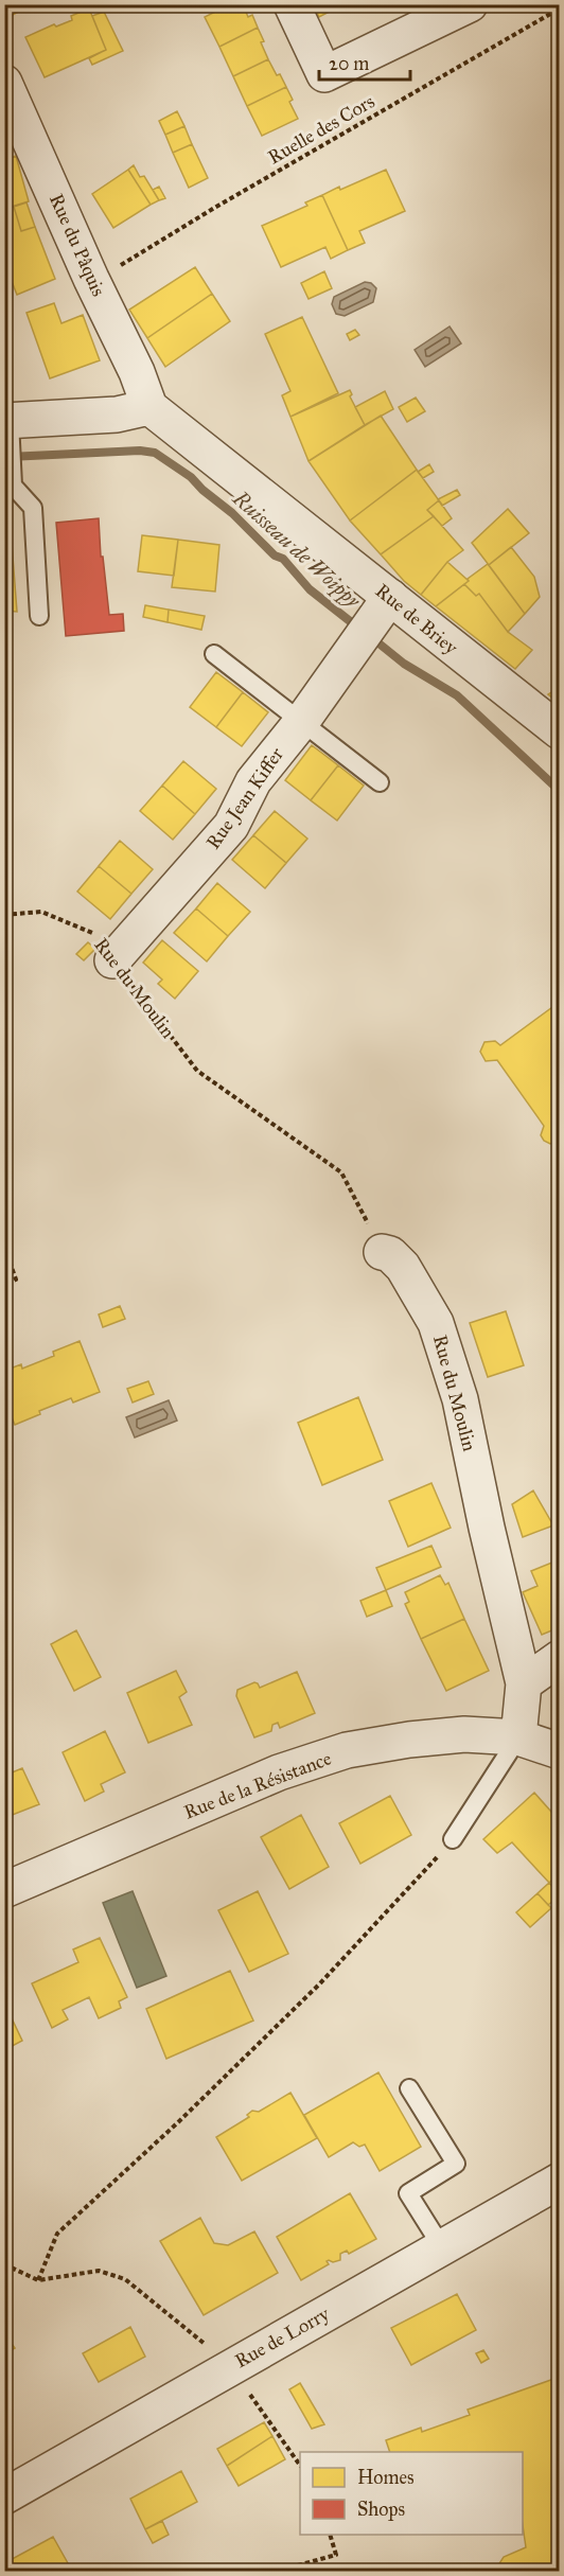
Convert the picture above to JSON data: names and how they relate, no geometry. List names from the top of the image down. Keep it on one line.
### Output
{"streets":{"street":["Rue du Pâquis","Rue de Briey","Rue Jean Kiffer","Rue du Moulin","Rue de la Résistance","Rue de Lorry"],"path":["Ruelle des Cors"]},"crossings":[["Rue du Pâquis","Rue de Briey"],["Rue de Briey","Rue Jean Kiffer"],["Rue Jean Kiffer","Rue du Moulin"],["Rue du Moulin","Rue de la Résistance"]],"water":["Ruisseau de Woippy"],"legend":["Homes","Shops"],"scale_bar":"20 m"}
